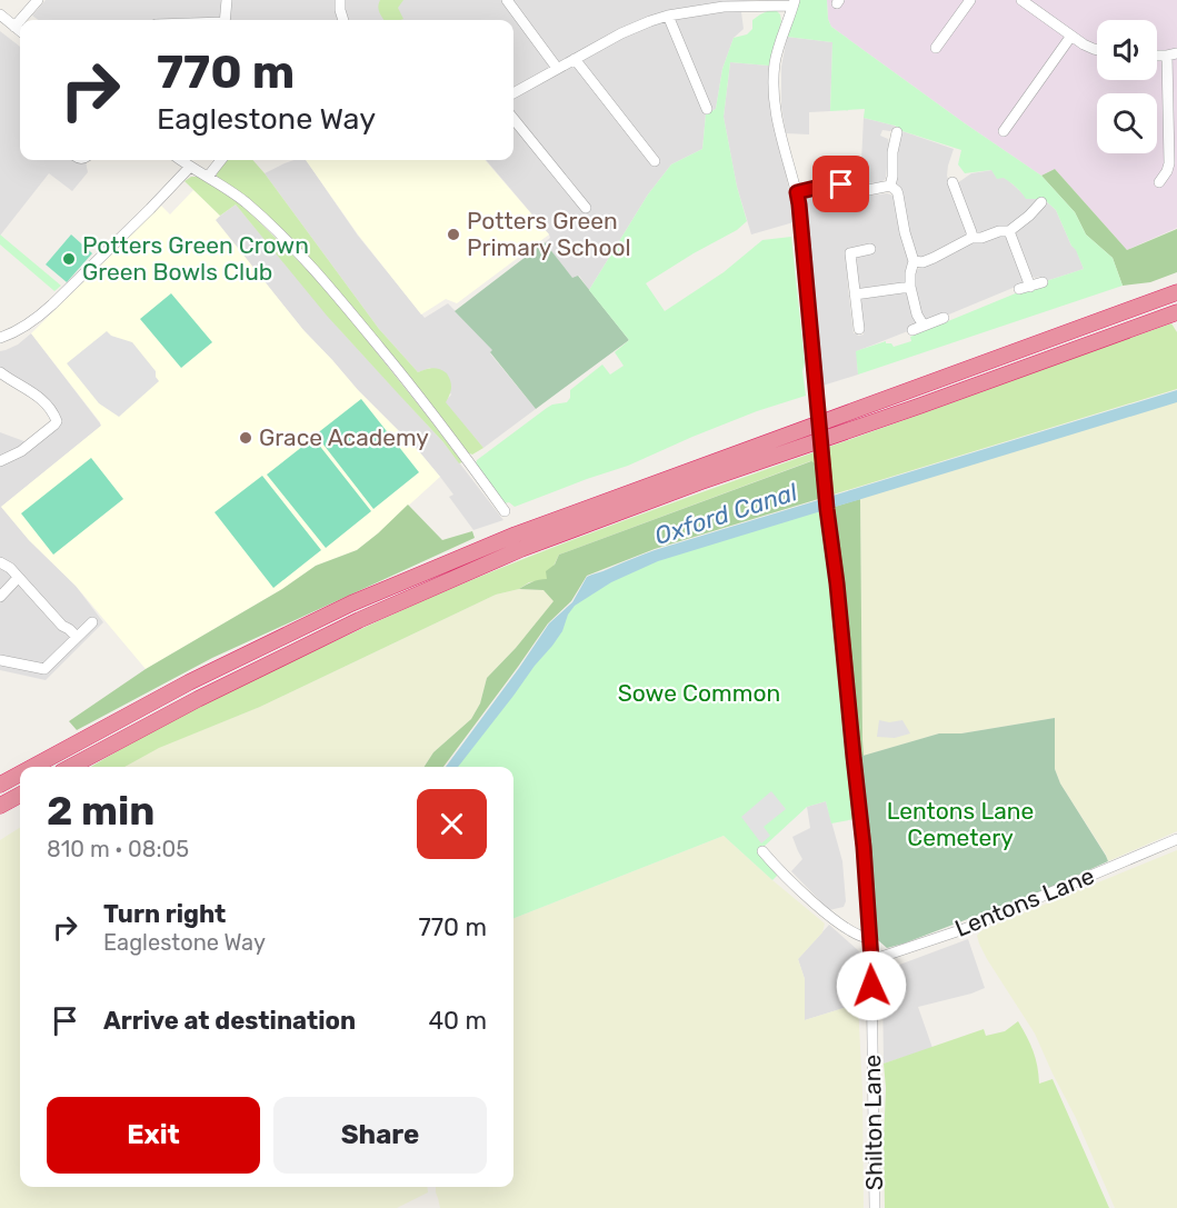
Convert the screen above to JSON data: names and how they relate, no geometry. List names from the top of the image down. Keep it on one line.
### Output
{"streets":{"street":["Lentons Lane","Shilton Lane"]},"crossings":[["Lentons Lane","Shilton Lane"]],"water":["Oxford Canal"],"parks":["Sowe Common","Lentons Lane Cemetery"],"places":["Potters Green Primary School","Potters Green Crown Green Bowls Club","Grace Academy"],"page":{"turn":["770 m","Eaglestone Way"],"heading":["2 min","810 m · 08:05"],"list":[{"name":"Turn right","note":"Eaglestone Way","value":"770 m"},{"name":"Arrive at destination","value":"40 m"}],"buttons":["Exit","Share"]}}
